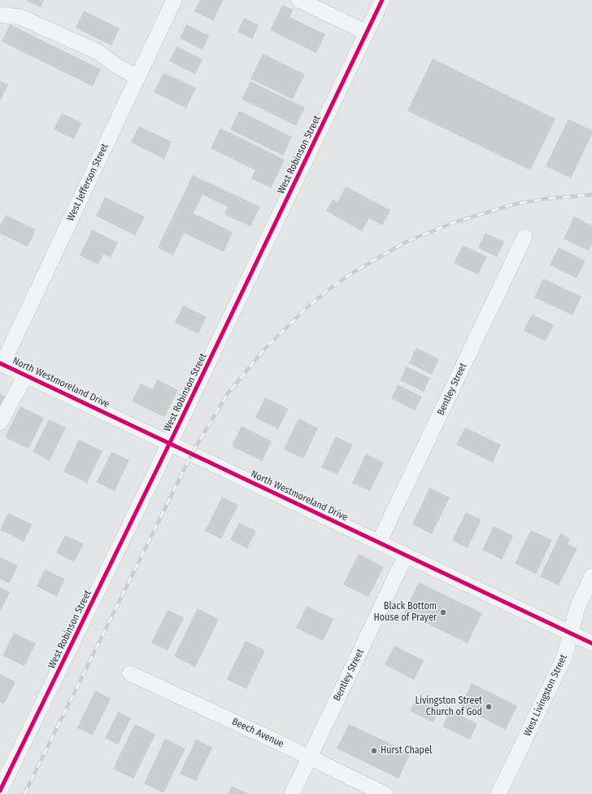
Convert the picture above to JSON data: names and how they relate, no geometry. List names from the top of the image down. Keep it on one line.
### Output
{"streets":{"street":["West Robinson Street","West Jefferson Street","North Westmoreland Drive","Bentley Street","West Livingston Street","Beech Avenue"]},"crossings":[["West Robinson Street","North Westmoreland Drive"],["West Jefferson Street","North Westmoreland Drive"],["North Westmoreland Drive","Bentley Street"],["North Westmoreland Drive","West Livingston Street"],["Bentley Street","Beech Avenue"]],"places":["Black Bottom House of Prayer","Livingston Street Church of God","Hurst Chapel"]}
